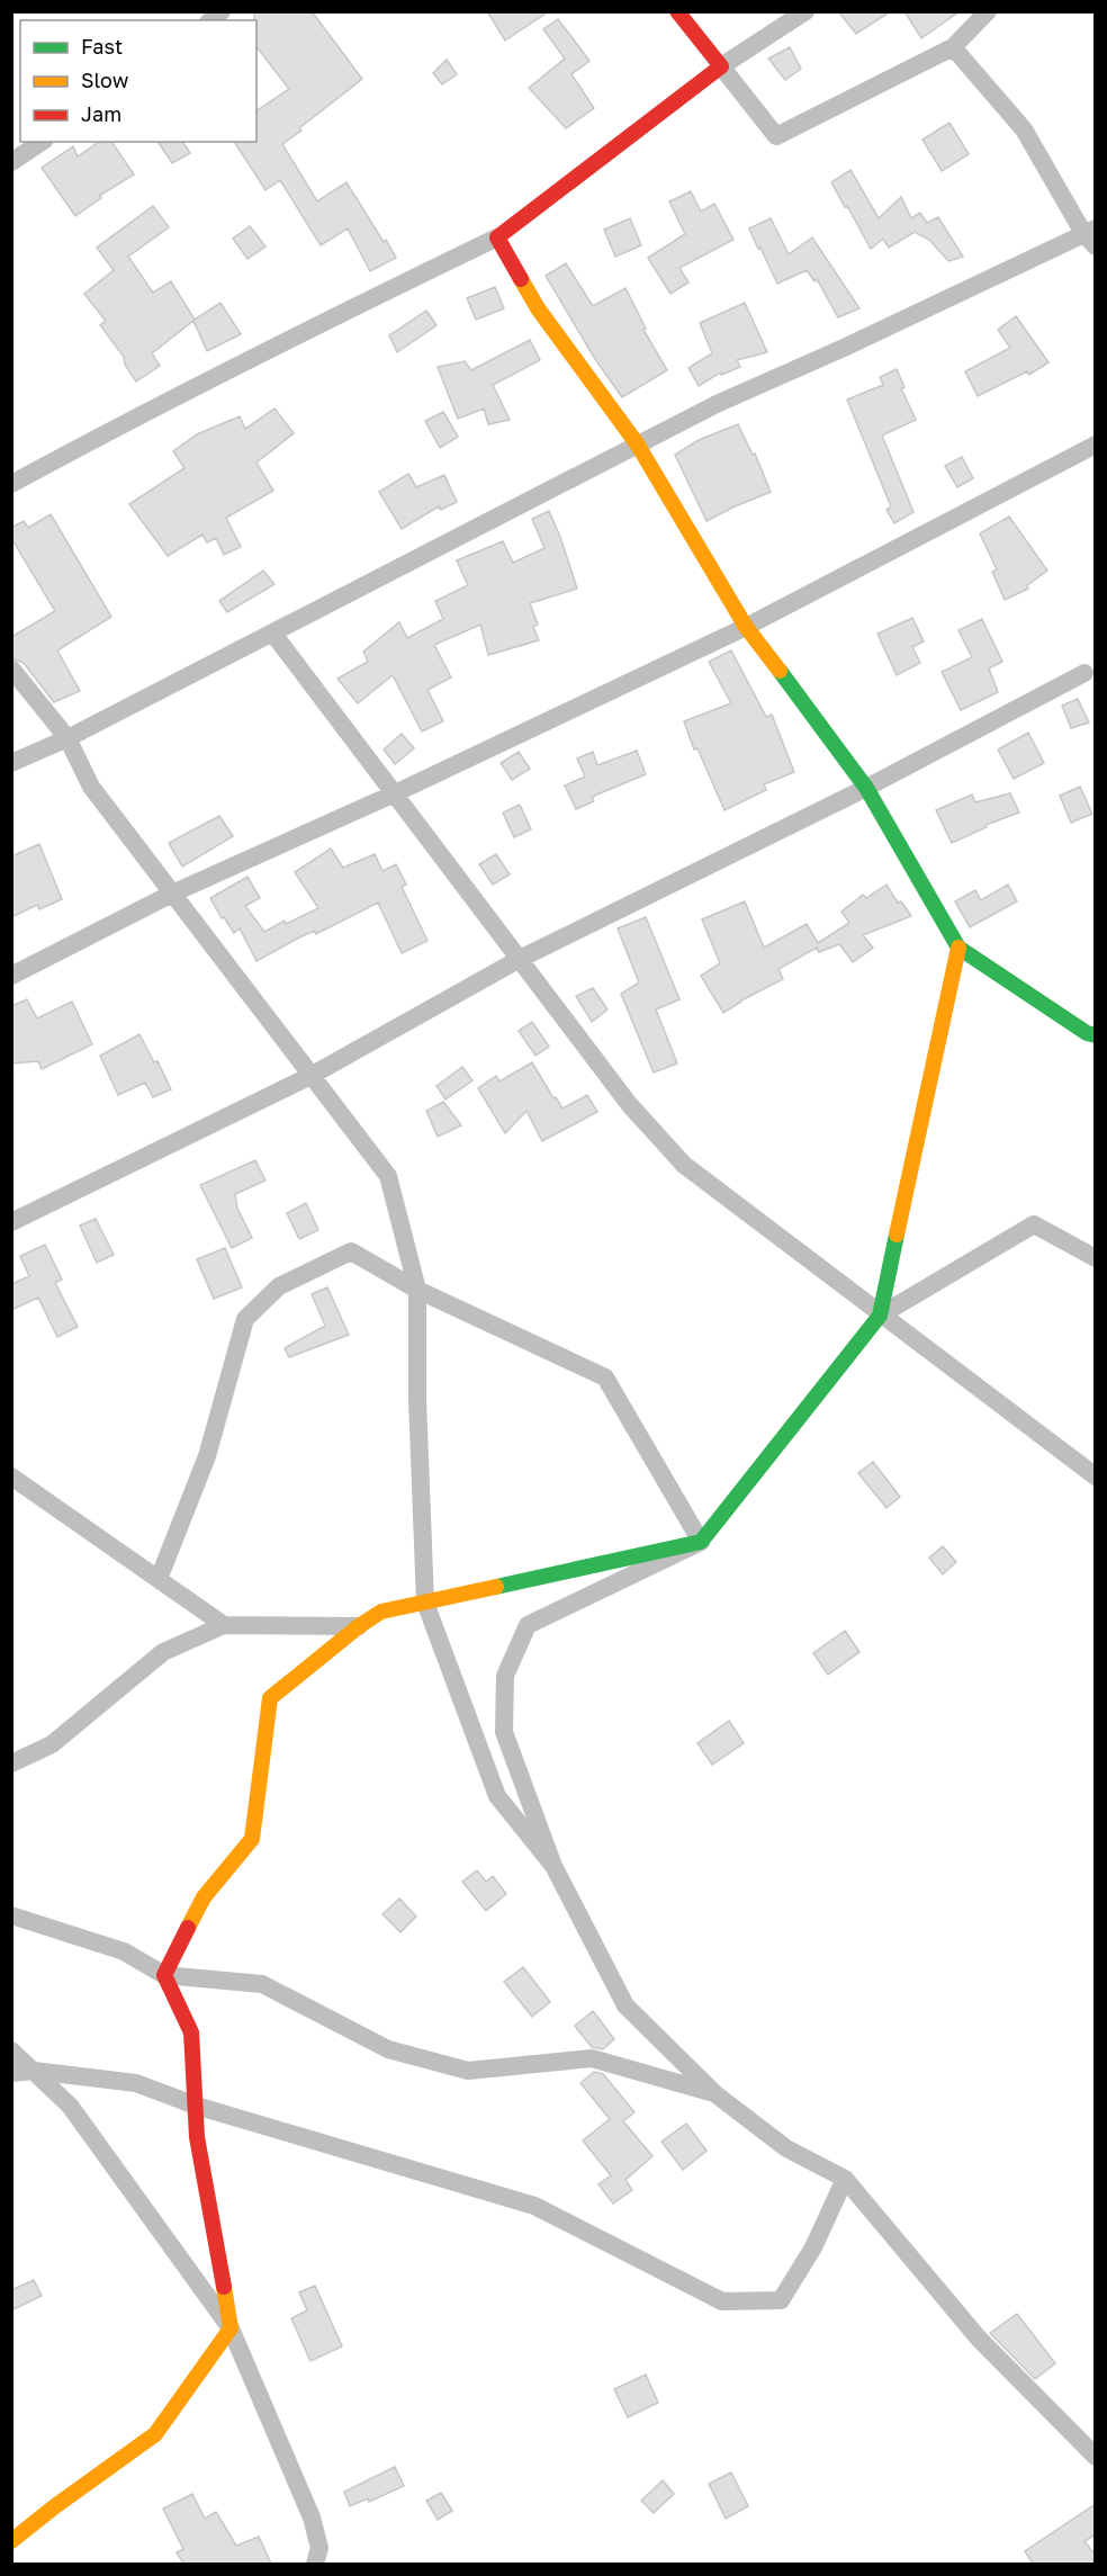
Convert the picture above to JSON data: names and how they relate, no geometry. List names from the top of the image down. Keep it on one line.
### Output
{"legend":["Fast","Slow","Jam"]}
